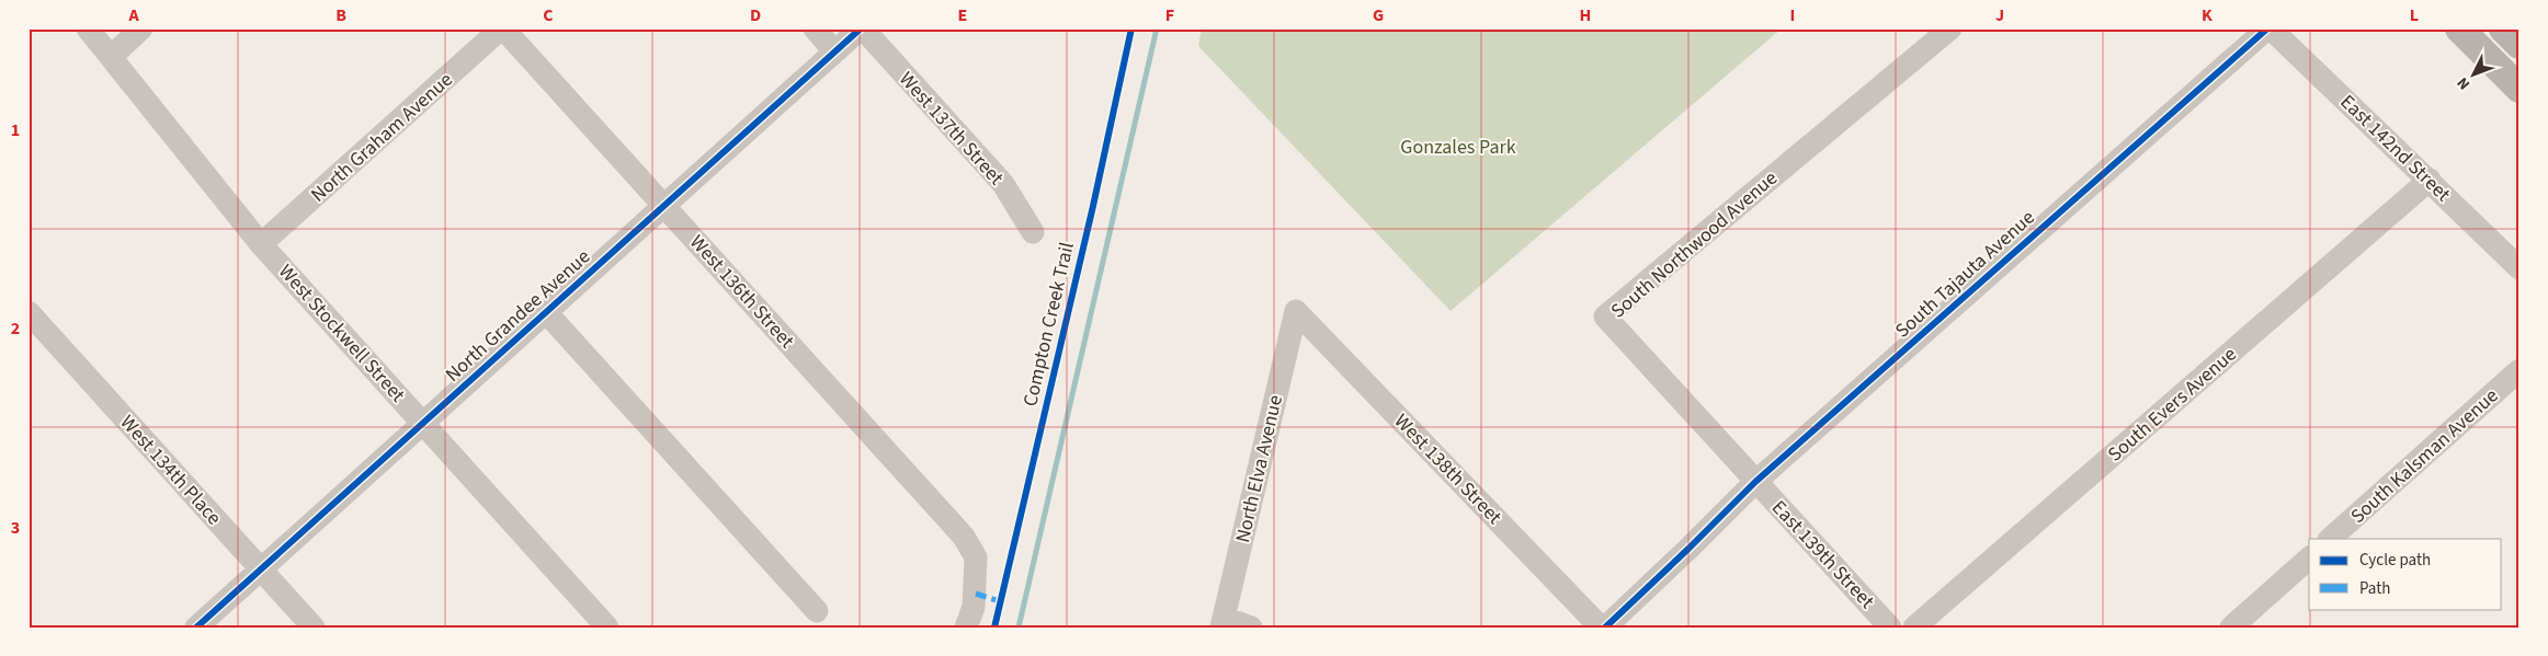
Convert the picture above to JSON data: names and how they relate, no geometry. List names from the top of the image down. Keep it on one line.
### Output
{"streets":{"street":["West 137th Street","North Graham Avenue","East 142nd Street","South Northwood Avenue","South Tajauta Avenue","West 136th Street","North Grandee Avenue","West Stockwell Street","South Evers Avenue","South Kalsman Avenue","North Elva Avenue","West 138th Street","West 134th Place","East 139th Street"],"cycle path":["Compton Creek Trail"]},"crossings":[["West 137th Street","North Grandee Avenue"],["North Graham Avenue","West 136th Street"],["North Graham Avenue","West Stockwell Street"],["East 142nd Street","South Tajauta Avenue"],["East 142nd Street","South Evers Avenue"],["South Northwood Avenue","South Tajauta Avenue"],["South Northwood Avenue","East 139th Street"],["South Tajauta Avenue","West 138th Street"],["South Tajauta Avenue","East 139th Street"],["West 136th Street","North Grandee Avenue"],["North Grandee Avenue","West Stockwell Street"],["North Grandee Avenue","West 134th Place"],["North Elva Avenue","West 138th Street"]],"parks":["Gonzales Park"],"legend":["Cycle path","Path"],"north":"bottom left","grid":{"columns":["A","B","C","D","E","F","G","H","I","J","K","L"],"rows":["1","2","3"]}}
